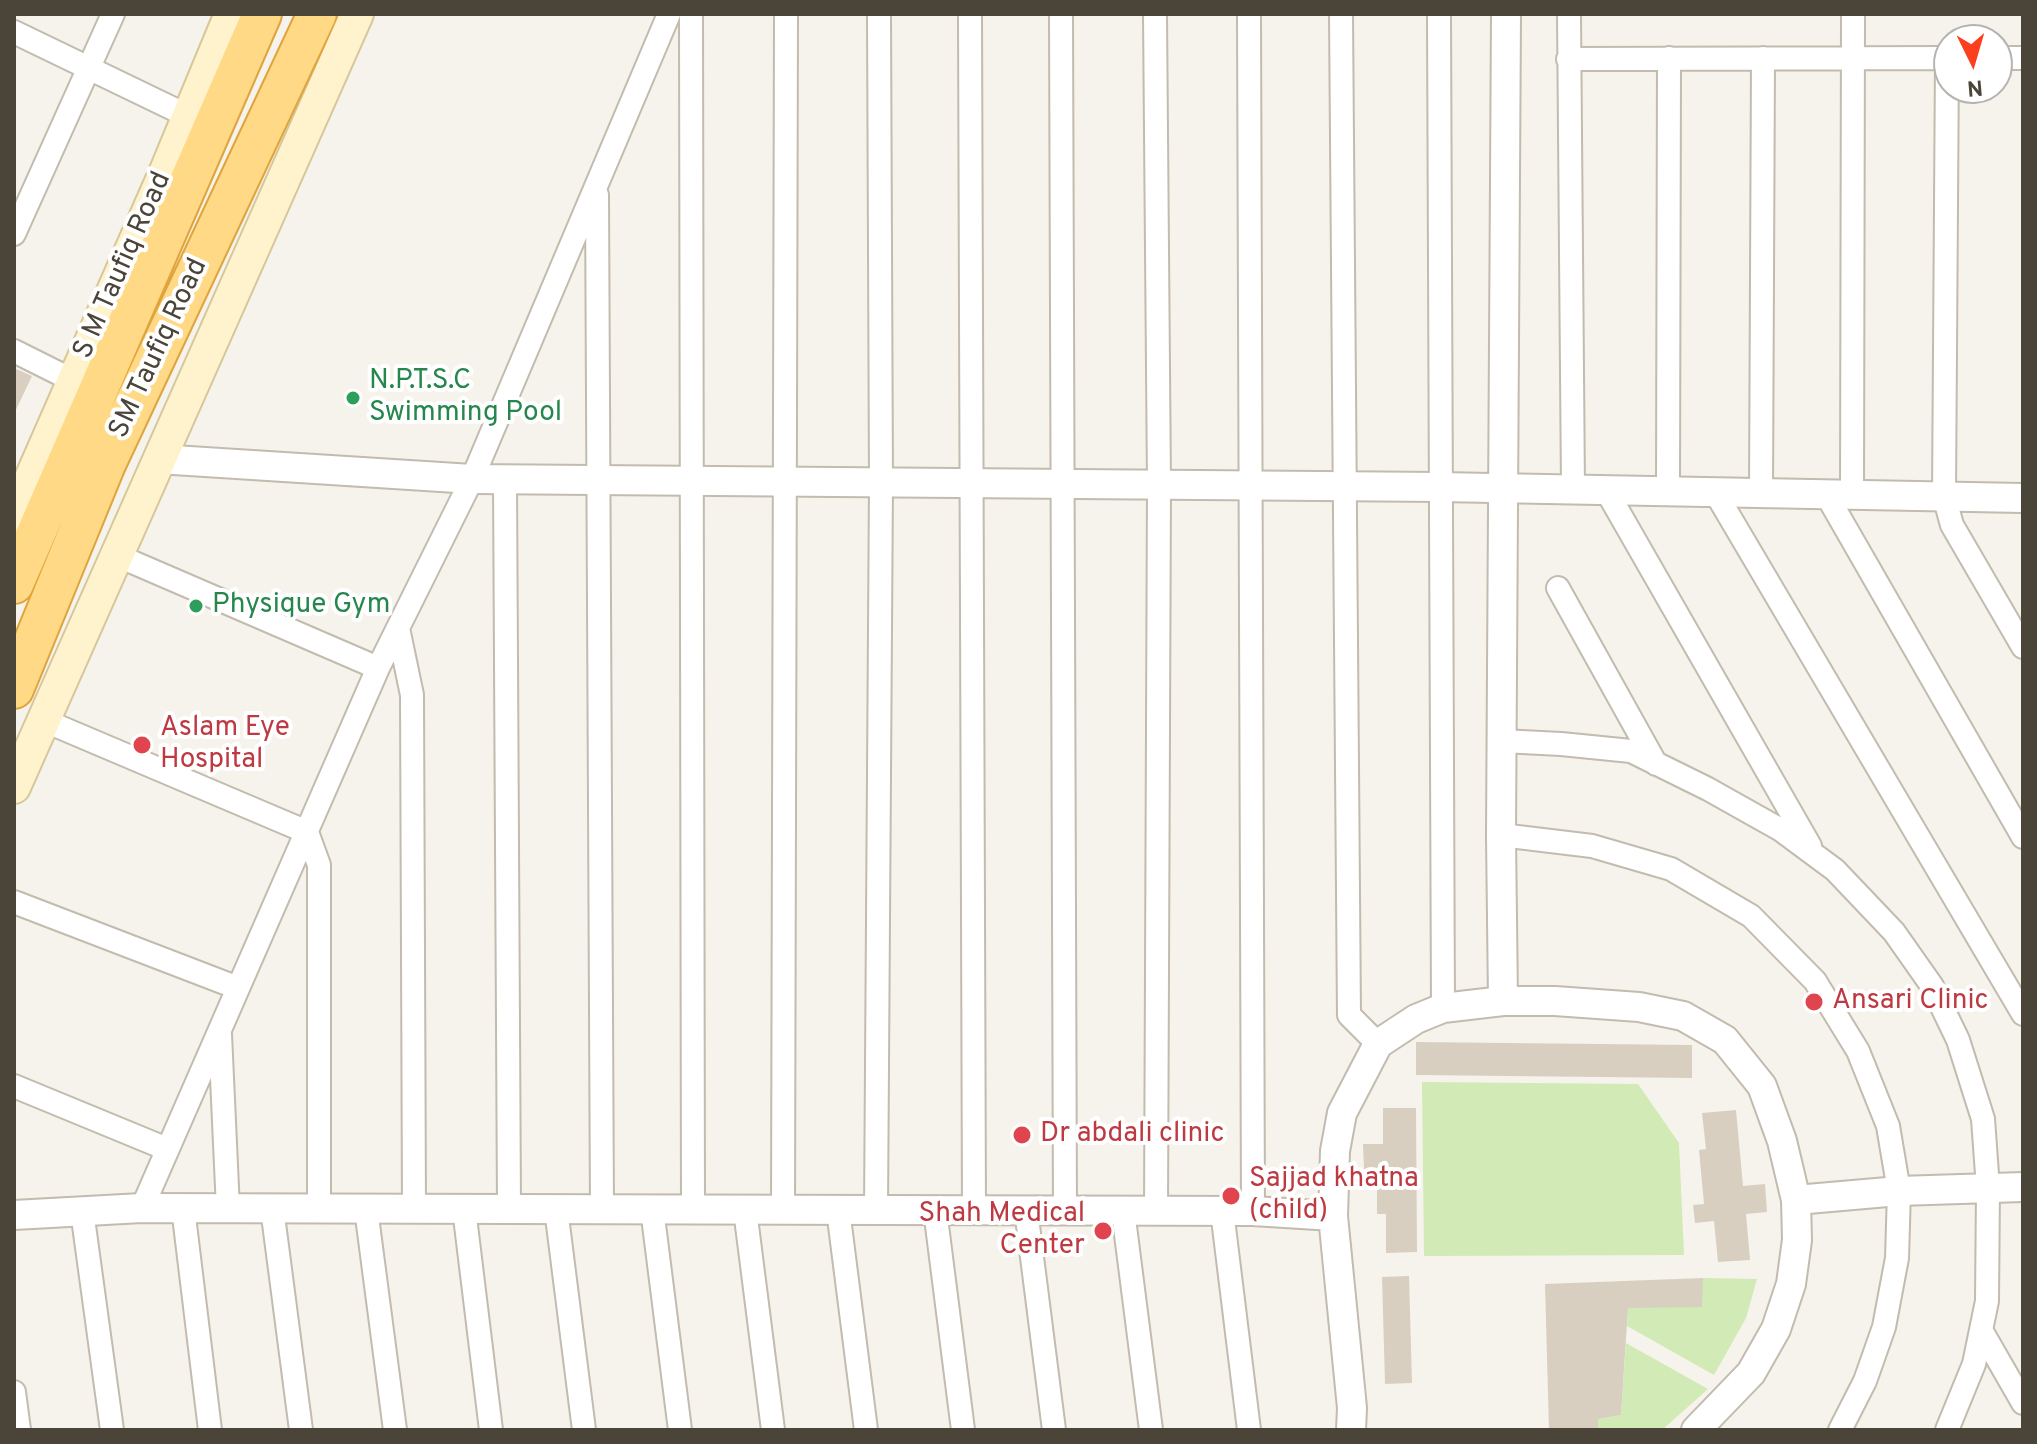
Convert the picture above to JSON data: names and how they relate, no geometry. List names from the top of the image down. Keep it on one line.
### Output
{"streets":{"highway":["SM Taufiq Road"],"main road":["S M Taufiq Road"]},"places":["N.P.T.S.C Swimming Pool","Physique Gym","Aslam Eye Hospital","Ansari Clinic","Dr abdali clinic","Sajjad khatna (child)","Shah Medical Center"],"north":"bottom"}
